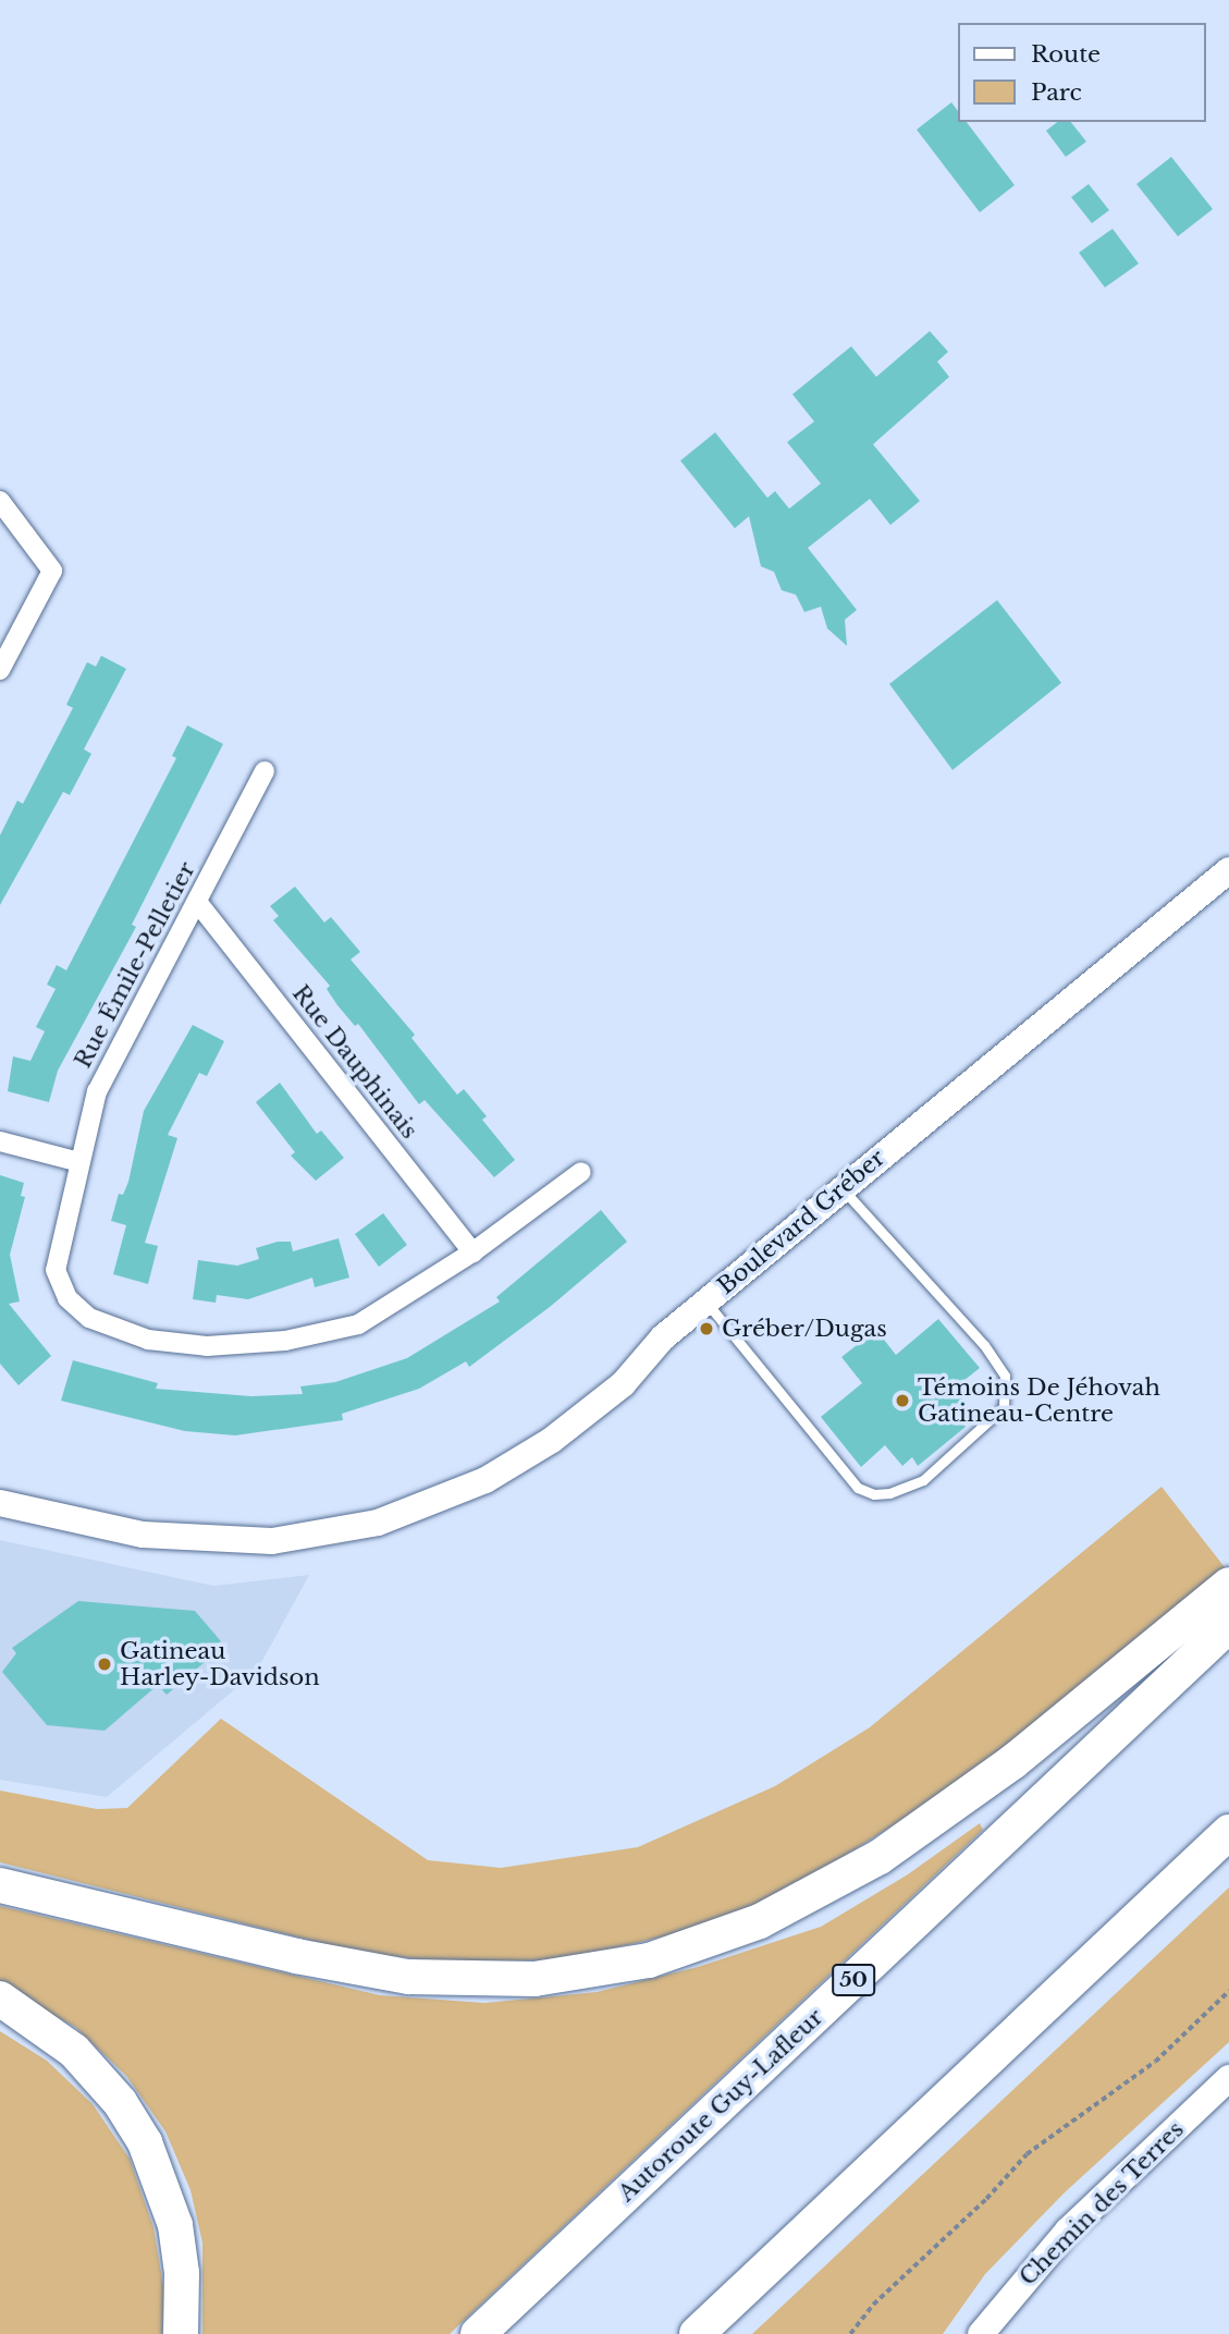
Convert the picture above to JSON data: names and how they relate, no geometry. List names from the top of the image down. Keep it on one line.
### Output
{"streets":{"highway":["50","Autoroute Guy-Lafleur"],"street":["Rue Émile-Pelletier","Rue Dauphinais","Boulevard Gréber","Chemin des Terres"]},"crossings":[["Rue Émile-Pelletier","Rue Dauphinais"]],"places":["Gréber/Dugas","Témoins De Jéhovah Gatineau-Centre","Gatineau Harley-Davidson"],"legend":["Route","Parc"]}
